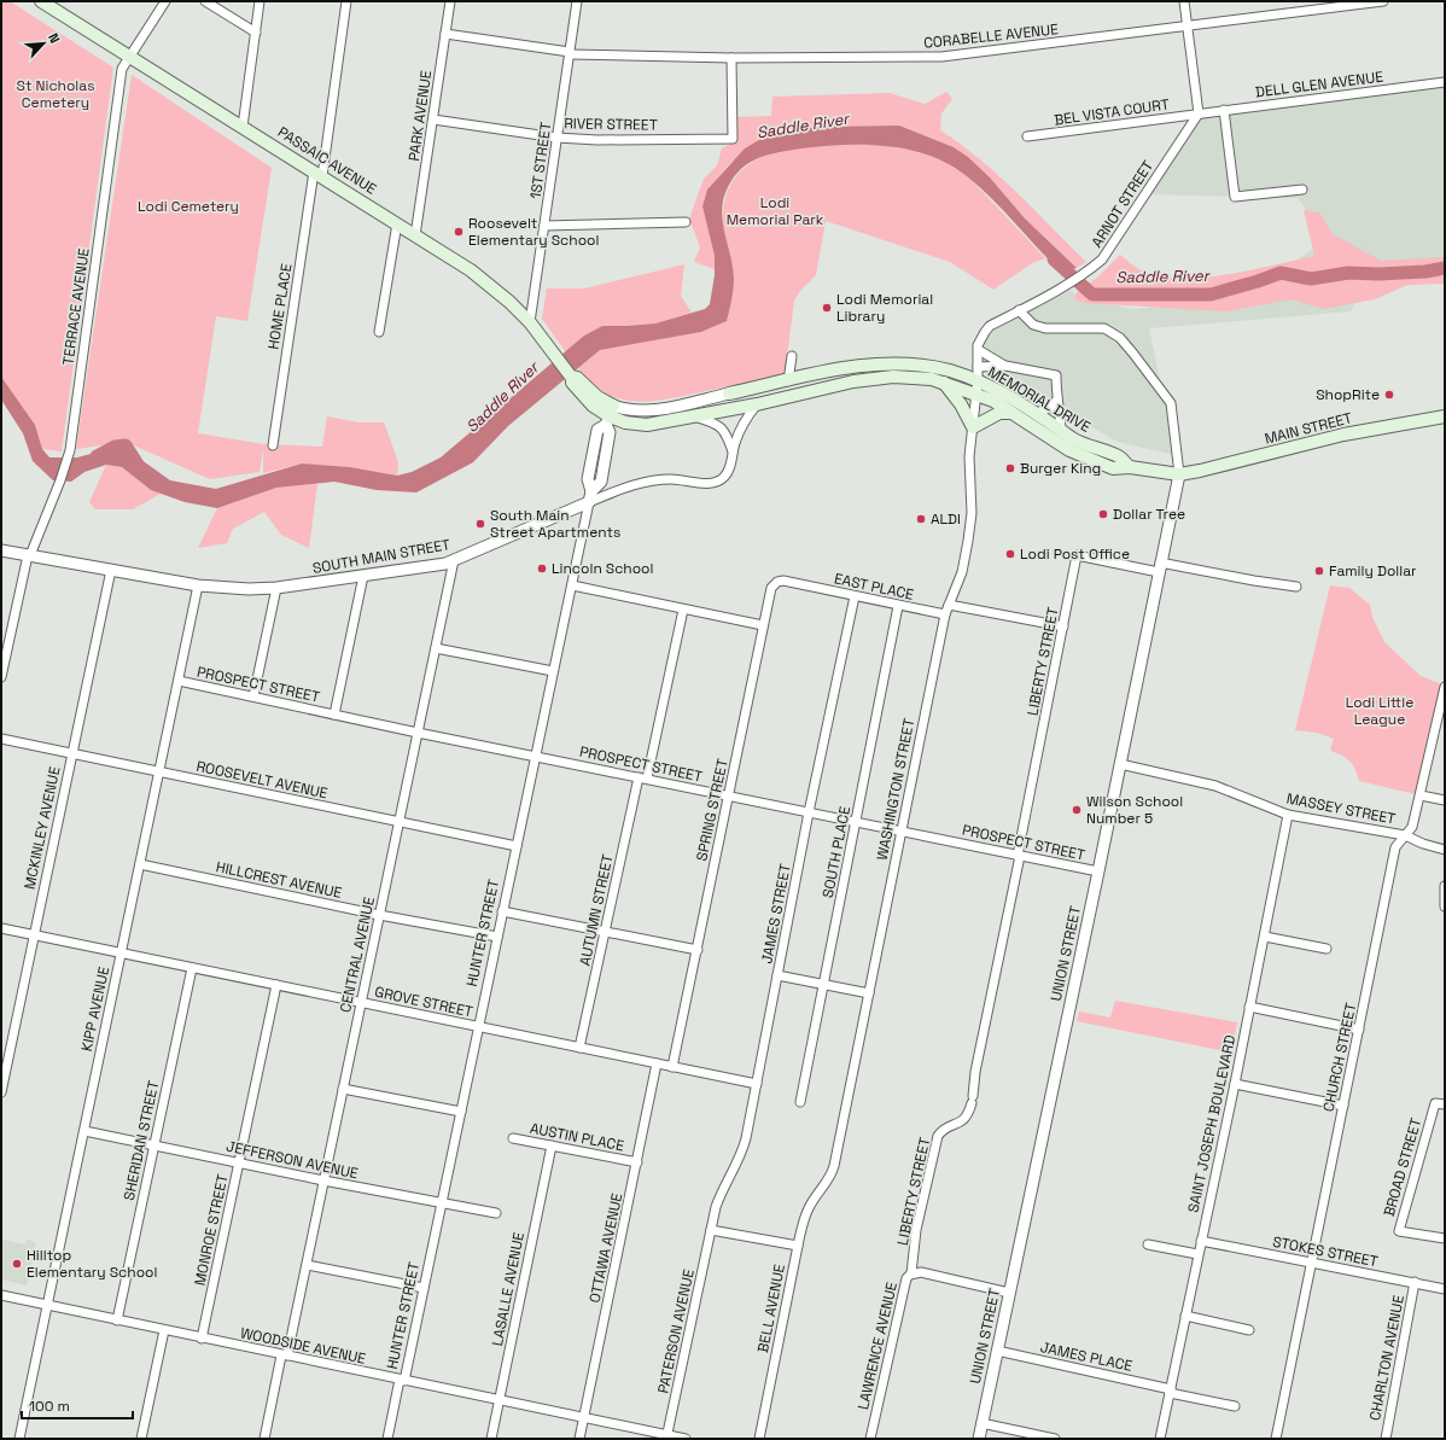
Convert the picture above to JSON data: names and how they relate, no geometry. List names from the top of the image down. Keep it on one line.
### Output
{"streets":{"main road":["PASSAIC AVENUE","MEMORIAL DRIVE","MAIN STREET"],"street":["CORABELLE AVENUE","DELL GLEN AVENUE","BEL VISTA COURT","PARK AVENUE","RIVER STREET","1ST STREET","ARNOT STREET","TERRACE AVENUE","HOME PLACE","SOUTH MAIN STREET","EAST PLACE","LIBERTY STREET","PROSPECT STREET","ROOSEVELT AVENUE","WASHINGTON STREET","MASSEY STREET","SPRING STREET","MCKINLEY AVENUE","SOUTH PLACE","HILLCREST AVENUE","AUTUMN STREET","JAMES STREET","HUNTER STREET","UNION STREET","CENTRAL AVENUE","GROVE STREET","KIPP AVENUE","CHURCH STREET","SAINT JOSEPH BOULEVARD","AUSTIN PLACE","SHERIDAN STREET","JEFFERSON AVENUE","BROAD STREET","MONROE STREET","OTTAWA AVENUE","STOKES STREET","LASALLE AVENUE","BELL AVENUE","PATERSON AVENUE","WOODSIDE AVENUE","LAWRENCE AVENUE","JAMES PLACE","CHARLTON AVENUE"]},"crossings":[["CORABELLE AVENUE","PARK AVENUE"],["CORABELLE AVENUE","RIVER STREET"],["CORABELLE AVENUE","1ST STREET"],["DELL GLEN AVENUE","BEL VISTA COURT"],["DELL GLEN AVENUE","ARNOT STREET"],["BEL VISTA COURT","ARNOT STREET"],["PARK AVENUE","RIVER STREET"],["PARK AVENUE","PASSAIC AVENUE"],["RIVER STREET","1ST STREET"],["PASSAIC AVENUE","1ST STREET"],["PASSAIC AVENUE","TERRACE AVENUE"],["PASSAIC AVENUE","HOME PLACE"],["PASSAIC AVENUE","MEMORIAL DRIVE"],["PASSAIC AVENUE","HUNTER STREET"],["ARNOT STREET","MEMORIAL DRIVE"],["ARNOT STREET","WASHINGTON STREET"],["TERRACE AVENUE","SOUTH MAIN STREET"],["MEMORIAL DRIVE","MAIN STREET"],["MEMORIAL DRIVE","SOUTH MAIN STREET"],["MEMORIAL DRIVE","WASHINGTON STREET"],["MEMORIAL DRIVE","HUNTER STREET"],["MEMORIAL DRIVE","UNION STREET"],["MAIN STREET","UNION STREET"],["SOUTH MAIN STREET","MCKINLEY AVENUE"],["SOUTH MAIN STREET","HUNTER STREET"],["SOUTH MAIN STREET","CENTRAL AVENUE"],["SOUTH MAIN STREET","KIPP AVENUE"],["EAST PLACE","WASHINGTON STREET"],["EAST PLACE","SPRING STREET"],["EAST PLACE","SOUTH PLACE"],["EAST PLACE","JAMES STREET"],["LIBERTY STREET","PROSPECT STREET"],["LIBERTY STREET","UNION STREET"],["LIBERTY STREET","LAWRENCE AVENUE"],["PROSPECT STREET","WASHINGTON STREET"],["PROSPECT STREET","SPRING STREET"],["PROSPECT STREET","SOUTH PLACE"],["PROSPECT STREET","AUTUMN STREET"],["PROSPECT STREET","JAMES STREET"],["PROSPECT STREET","HUNTER STREET"],["PROSPECT STREET","UNION STREET"],["PROSPECT STREET","CENTRAL AVENUE"],["PROSPECT STREET","KIPP AVENUE"],["ROOSEVELT AVENUE","MCKINLEY AVENUE"],["ROOSEVELT AVENUE","HUNTER STREET"],["ROOSEVELT AVENUE","CENTRAL AVENUE"],["ROOSEVELT AVENUE","KIPP AVENUE"],["WASHINGTON STREET","BELL AVENUE"],["MASSEY STREET","UNION STREET"],["MASSEY STREET","CHURCH STREET"],["MASSEY STREET","SAINT JOSEPH BOULEVARD"],["SPRING STREET","GROVE STREET"],["MCKINLEY AVENUE","GROVE STREET"],["HILLCREST AVENUE","HUNTER STREET"],["HILLCREST AVENUE","CENTRAL AVENUE"],["HILLCREST AVENUE","KIPP AVENUE"],["AUTUMN STREET","GROVE STREET"],["JAMES STREET","GROVE STREET"],["JAMES STREET","PATERSON AVENUE"],["HUNTER STREET","GROVE STREET"],["HUNTER STREET","JEFFERSON AVENUE"],["HUNTER STREET","WOODSIDE AVENUE"],["UNION STREET","LAWRENCE AVENUE"],["UNION STREET","JAMES PLACE"],["CENTRAL AVENUE","GROVE STREET"],["CENTRAL AVENUE","JEFFERSON AVENUE"],["CENTRAL AVENUE","WOODSIDE AVENUE"],["GROVE STREET","KIPP AVENUE"],["GROVE STREET","SHERIDAN STREET"],["GROVE STREET","MONROE STREET"],["GROVE STREET","OTTAWA AVENUE"],["KIPP AVENUE","JEFFERSON AVENUE"],["KIPP AVENUE","WOODSIDE AVENUE"],["CHURCH STREET","STOKES STREET"],["SAINT JOSEPH BOULEVARD","STOKES STREET"],["SAINT JOSEPH BOULEVARD","JAMES PLACE"],["AUSTIN PLACE","OTTAWA AVENUE"],["AUSTIN PLACE","LASALLE AVENUE"],["SHERIDAN STREET","JEFFERSON AVENUE"],["SHERIDAN STREET","WOODSIDE AVENUE"],["JEFFERSON AVENUE","MONROE STREET"],["MONROE STREET","WOODSIDE AVENUE"],["OTTAWA AVENUE","WOODSIDE AVENUE"],["STOKES STREET","CHARLTON AVENUE"],["LASALLE AVENUE","WOODSIDE AVENUE"],["PATERSON AVENUE","WOODSIDE AVENUE"]],"water":["Saddle River"],"parks":["St Nicholas Cemetery","Lodi Memorial Park","Lodi Cemetery","Lodi Little League"],"places":["Roosevelt Elementary School","Lodi Memorial Library","ShopRite","Burger King","Dollar Tree","ALDI","South Main Street Apartments","Lodi Post Office","Lincoln School","Family Dollar","Wilson School Number 5","Hilltop Elementary School"],"scale_bar":"100 m","north":"top right"}
